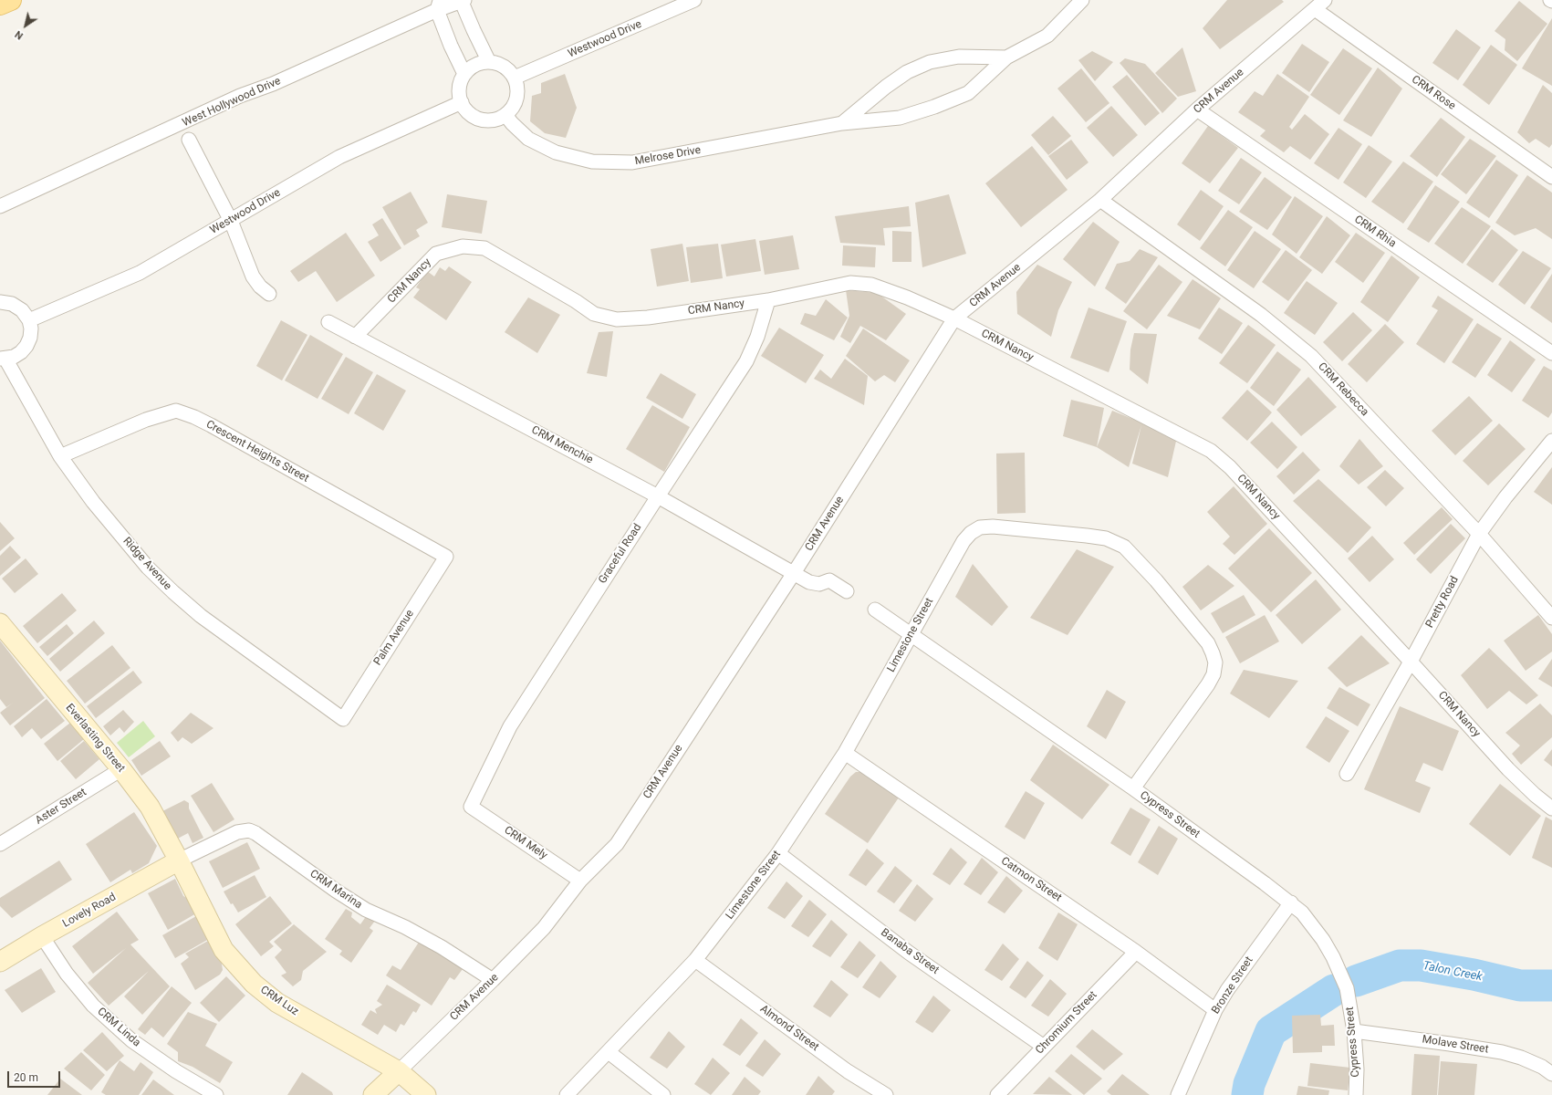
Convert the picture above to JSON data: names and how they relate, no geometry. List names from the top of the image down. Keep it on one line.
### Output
{"streets":{"street":["Westwood Drive","CRM Avenue","CRM Rose","West Hollywood Drive","Melrose Drive","CRM Rhia","CRM Nancy","CRM Rebecca","CRM Menchie","Crescent Heights Street","Graceful Road","Ridge Avenue","Pretty Road","Limestone Street","Palm Avenue","Everlasting Street","Aster Street","Cypress Street","CRM Mely","Catmon Street","CRM Marina","Lovely Road","Banaba Street","Bronze Street","CRM Luz","Chromium Street","CRM Linda","Almond Street","Molave Street"]},"crossings":[["Westwood Drive","Melrose Drive"],["CRM Avenue","CRM Rose"],["CRM Avenue","CRM Rhia"],["CRM Avenue","CRM Nancy"],["CRM Avenue","CRM Rebecca"],["CRM Avenue","CRM Menchie"],["CRM Avenue","CRM Mely"],["CRM Avenue","CRM Marina"],["CRM Avenue","CRM Luz"],["CRM Nancy","CRM Menchie"],["CRM Nancy","Graceful Road"],["CRM Nancy","Pretty Road"],["CRM Rebecca","Pretty Road"],["CRM Menchie","Graceful Road"],["Crescent Heights Street","Ridge Avenue"],["Crescent Heights Street","Palm Avenue"],["Graceful Road","CRM Mely"],["Ridge Avenue","Palm Avenue"],["Limestone Street","Cypress Street"],["Limestone Street","Catmon Street"],["Limestone Street","Banaba Street"],["Limestone Street","Almond Street"],["Everlasting Street","Aster Street"],["Everlasting Street","CRM Marina"],["Everlasting Street","Lovely Road"],["Everlasting Street","CRM Luz"],["Cypress Street","Bronze Street"],["Cypress Street","Molave Street"],["Catmon Street","Bronze Street"],["Catmon Street","Chromium Street"],["CRM Marina","Lovely Road"],["CRM Marina","CRM Luz"],["Lovely Road","CRM Luz"],["Lovely Road","CRM Linda"],["Banaba Street","Chromium Street"]],"water":["Talon Creek"],"scale_bar":"20 m","north":"bottom left"}
